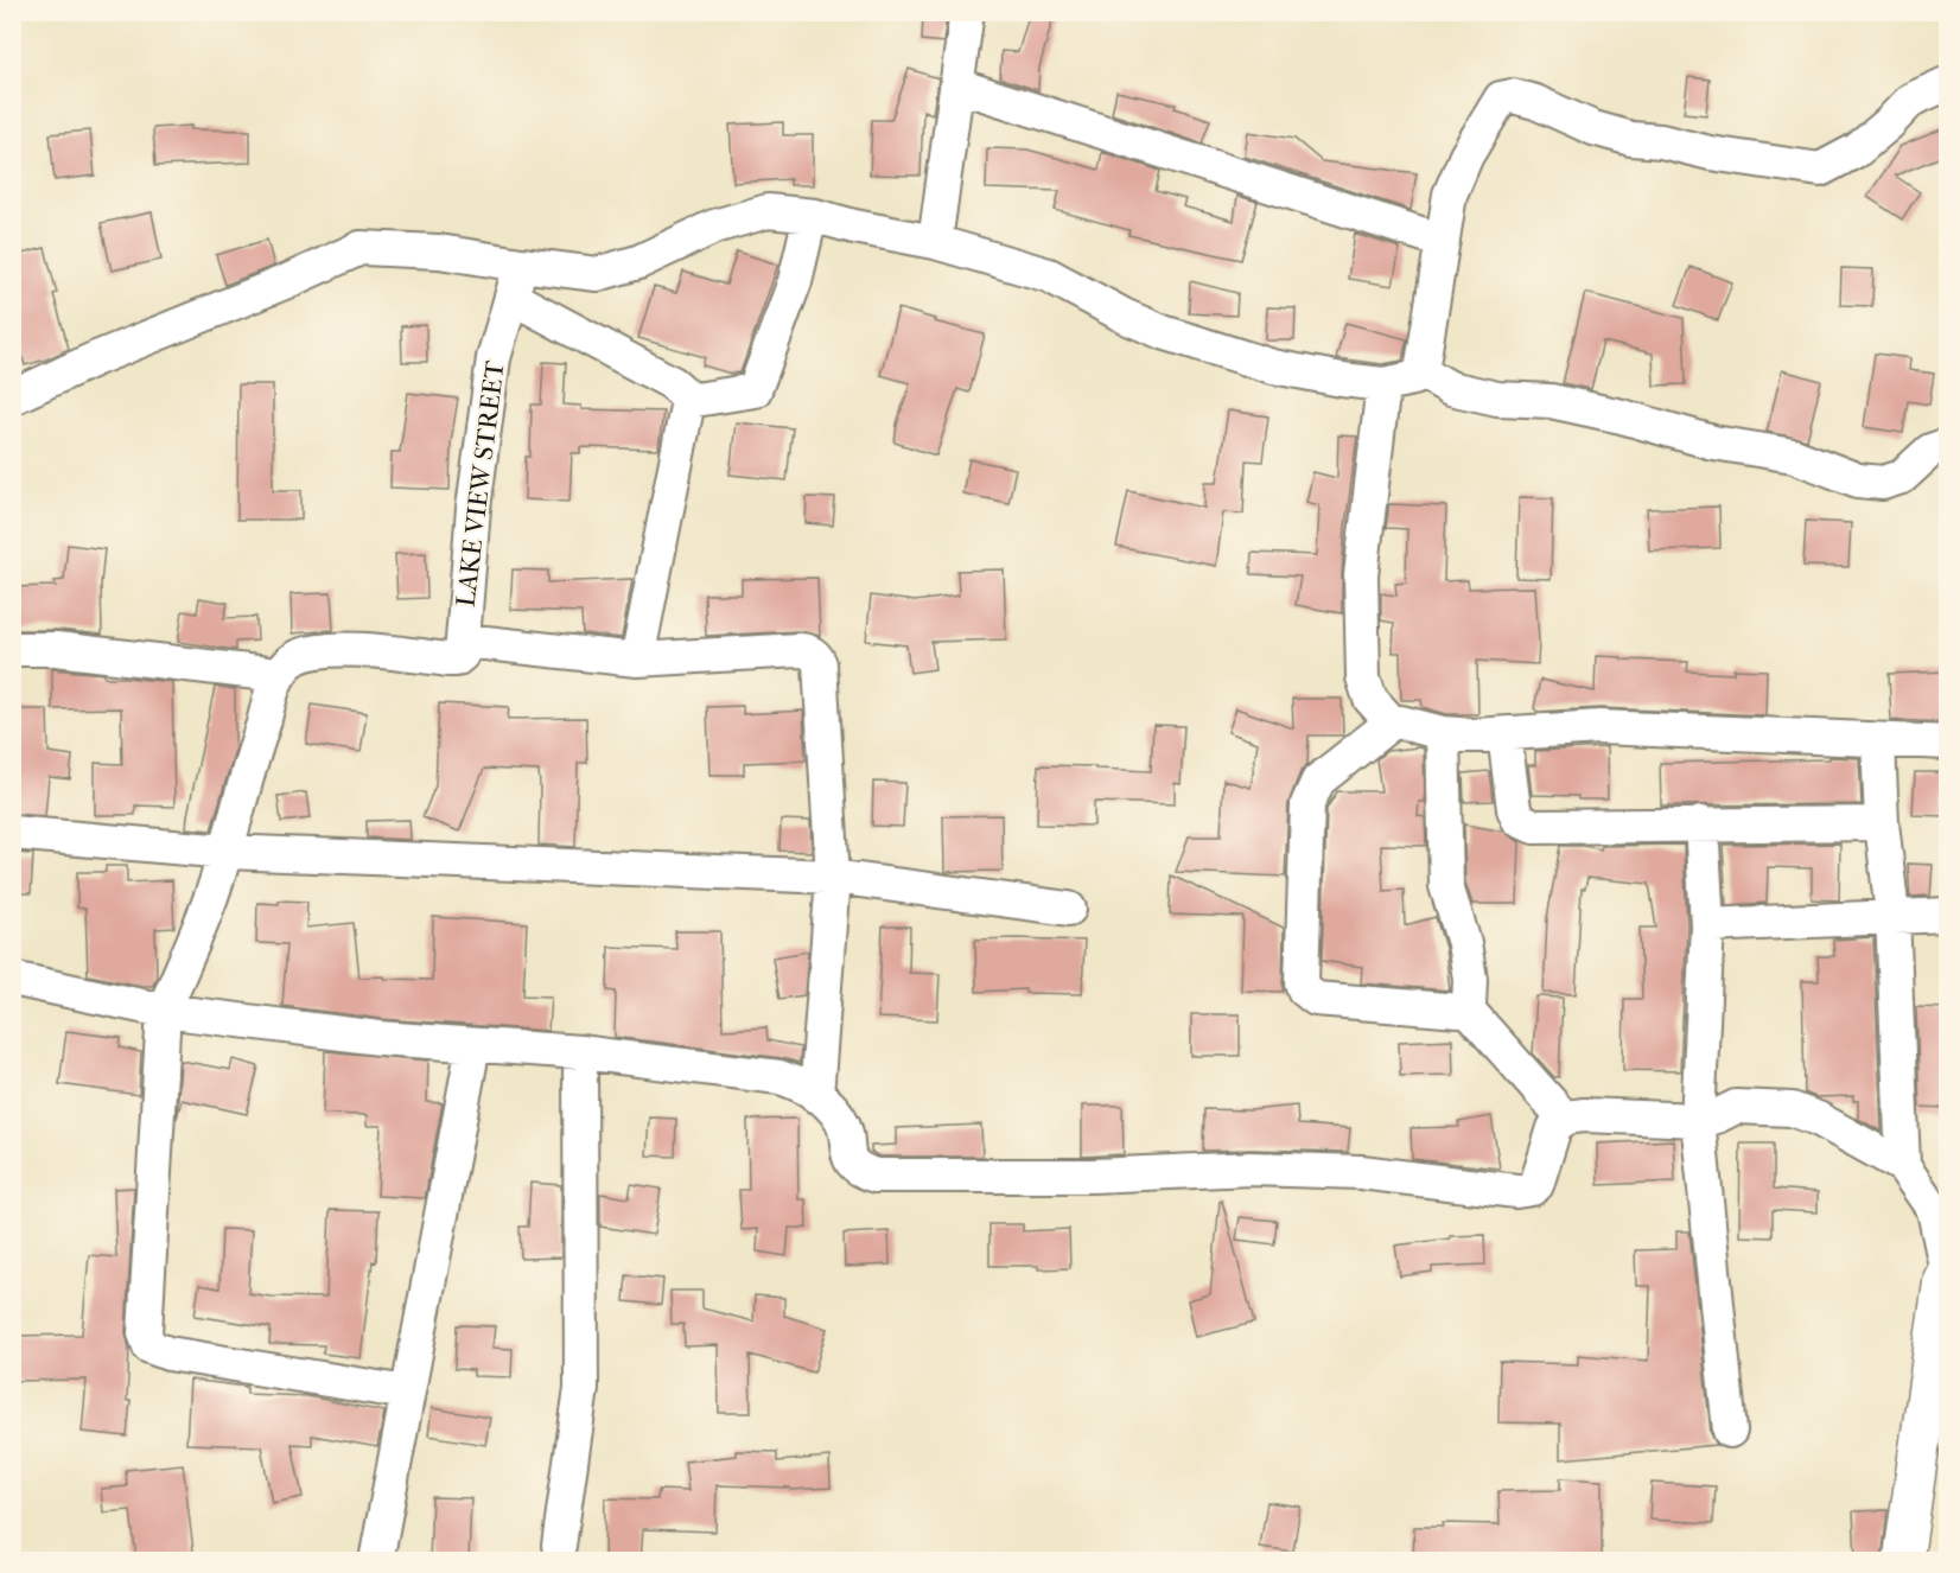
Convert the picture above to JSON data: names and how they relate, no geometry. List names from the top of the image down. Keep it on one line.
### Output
{"streets":{"street":["LAKE VIEW STREET"]}}
